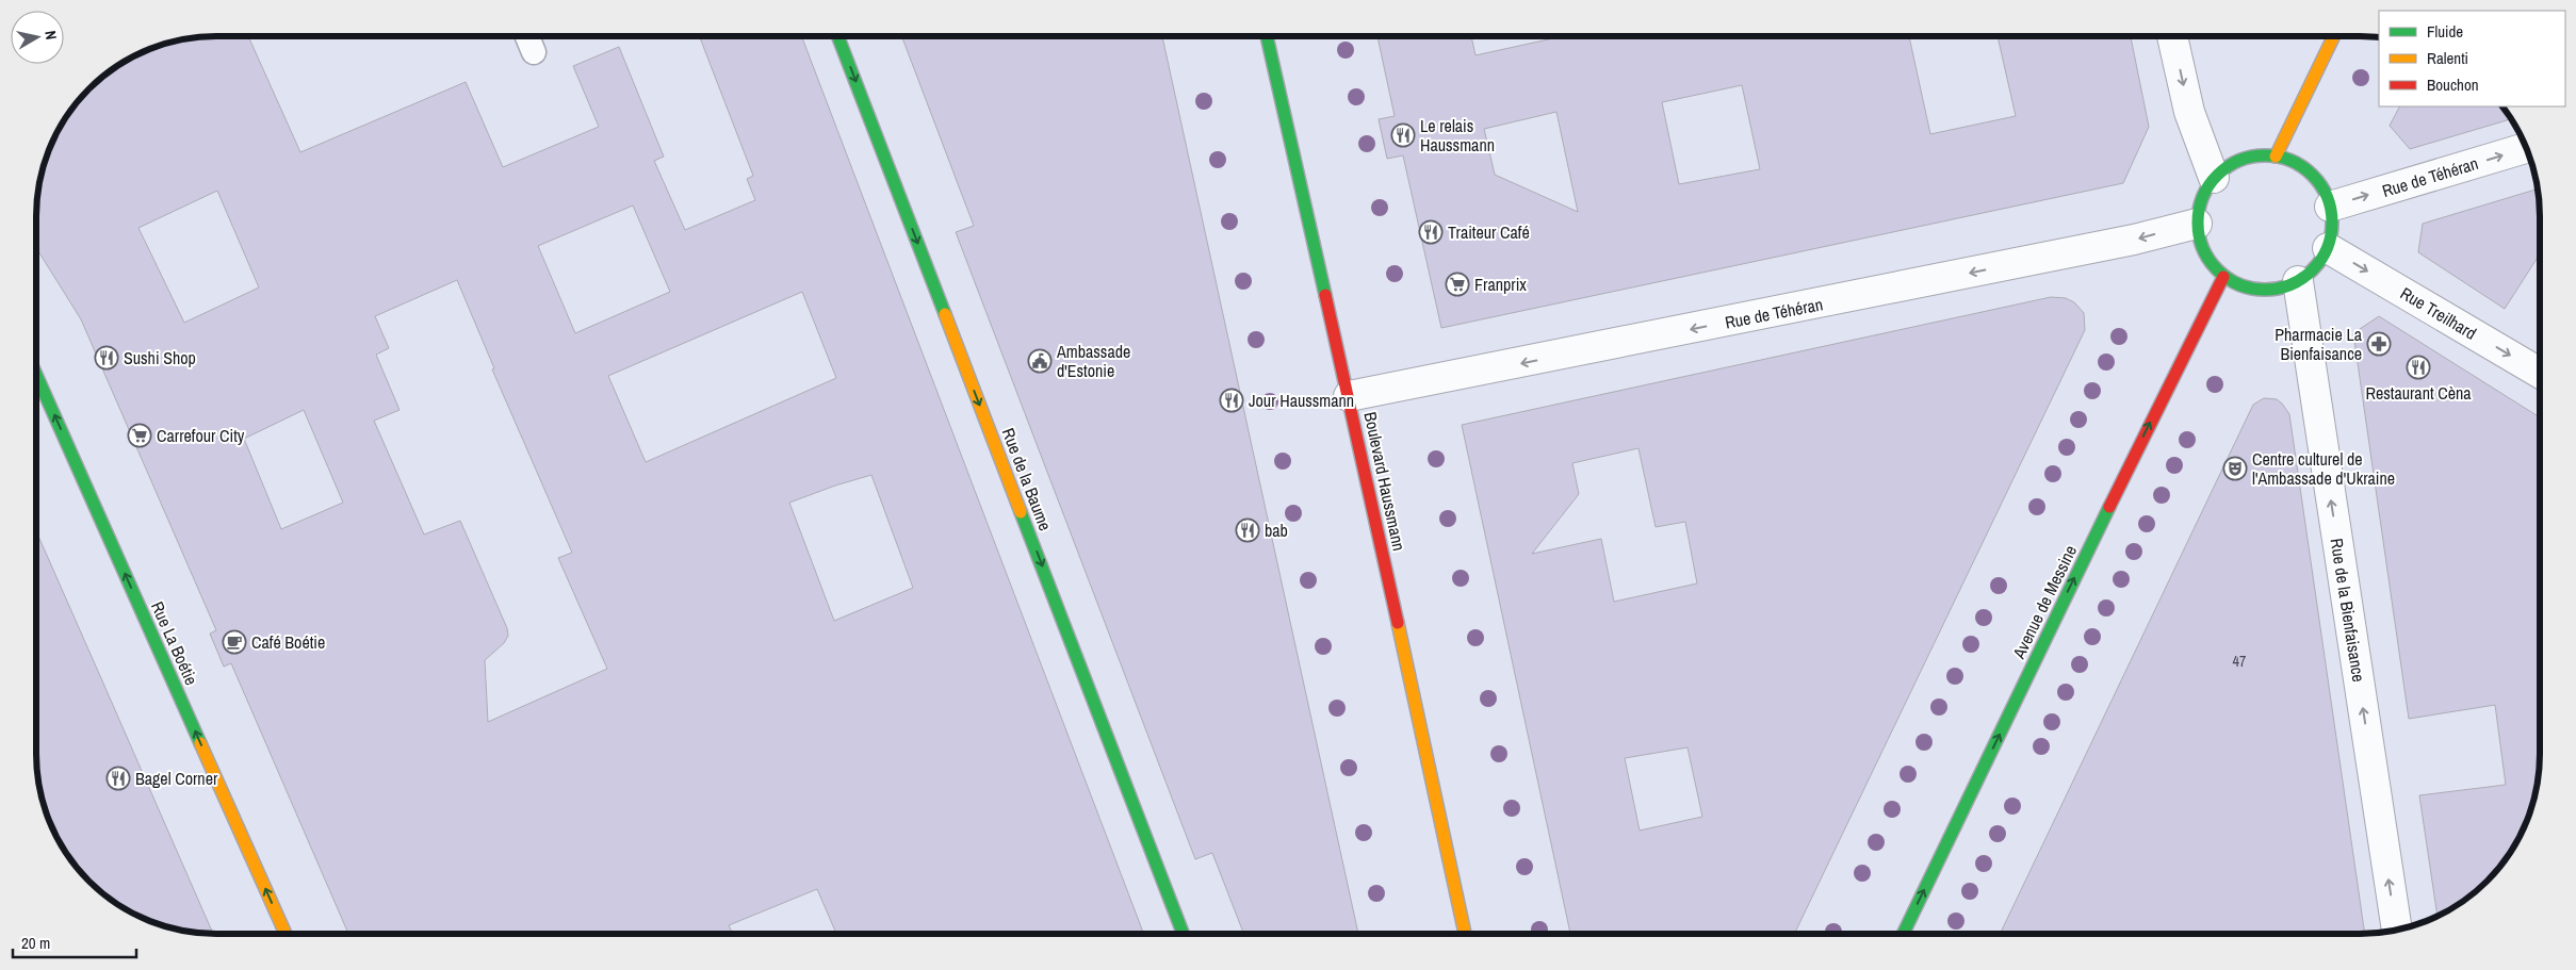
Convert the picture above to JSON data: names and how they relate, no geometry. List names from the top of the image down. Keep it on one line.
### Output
{"streets":{"street":["Rue de Téhéran","Rue Treilhard","Rue de la Baume","Boulevard Haussmann","Avenue de Messine","Rue de la Bienfaisance","Rue La Boétie"]},"crossings":[["Rue de Téhéran","Rue Treilhard"],["Rue de Téhéran","Boulevard Haussmann"],["Rue de Téhéran","Avenue de Messine"],["Rue de Téhéran","Rue de la Bienfaisance"],["Rue Treilhard","Avenue de Messine"],["Rue Treilhard","Rue de la Bienfaisance"],["Avenue de Messine","Rue de la Bienfaisance"]],"one_way":["Rue Treilhard","Rue de la Baume","Avenue de Messine","Rue de la Bienfaisance","Rue La Boétie"],"places":{"restaurant":["Le relais Haussmann","Traiteur Café","Sushi Shop","Restaurant Cèna","Jour Haussmann","bab","Bagel Corner"],"supermarket":["Franprix","Carrefour City"],"pharmacy":["Pharmacie La Bienfaisance"],"public building":["Ambassade d'Estonie"],"theatre":["Centre culturel de l'Ambassade d'Ukraine"],"cafe":["Café Boétie"]},"house_numbers":["47"],"legend":["Fluide","Ralenti","Bouchon"],"scale_bar":"20 m","north":"right"}
